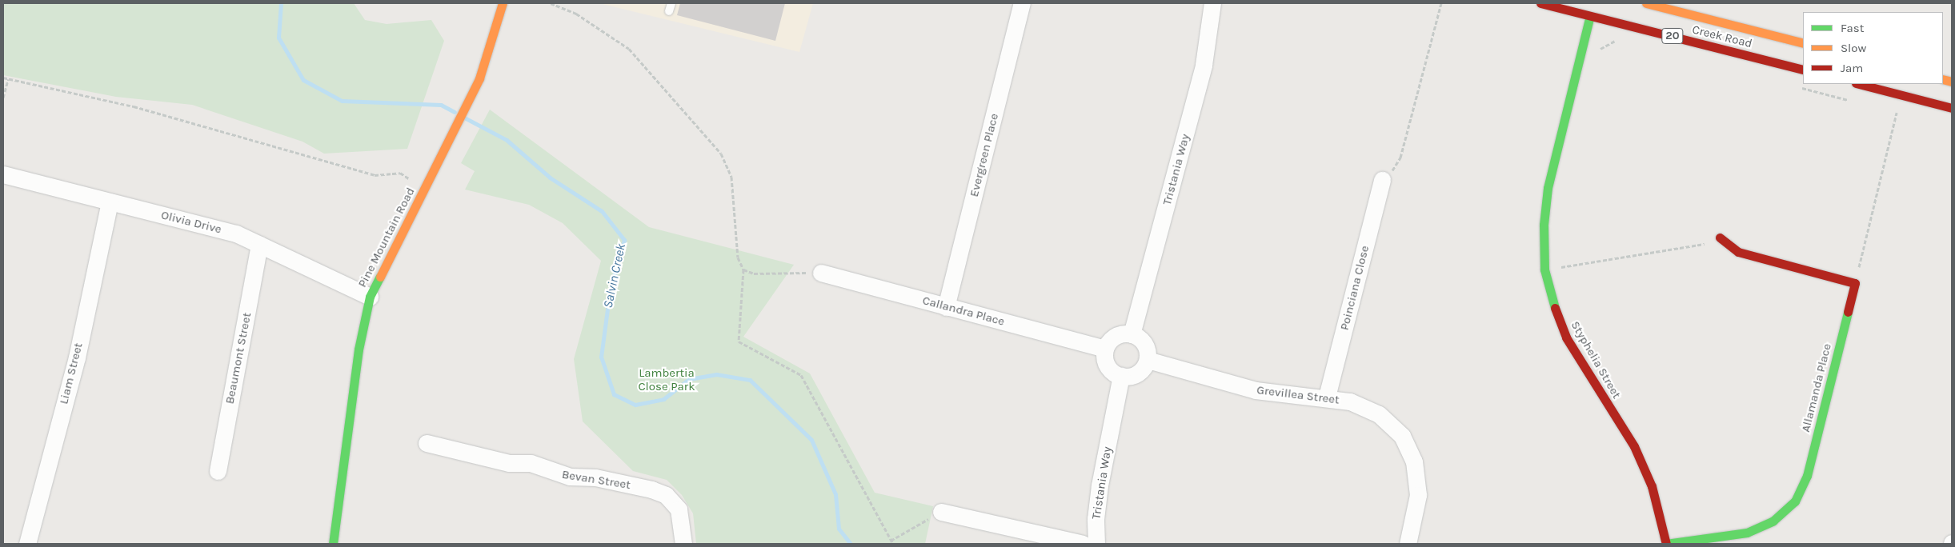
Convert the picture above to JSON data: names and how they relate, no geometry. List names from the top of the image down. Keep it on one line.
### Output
{"streets":{"street":["20","Creek Road","Evergreen Place","Tristania Way","Olivia Drive","Pine Mountain Road","Poinciana Close","Callandra Place","Beaumont Street","Styphelia Street","Liam Street","Allamanda Place","Grevillea Street","Bevan Street"]},"crossings":[["Creek Road","Styphelia Street"],["Evergreen Place","Callandra Place"],["Tristania Way","Callandra Place"],["Tristania Way","Grevillea Street"],["Olivia Drive","Pine Mountain Road"],["Olivia Drive","Beaumont Street"],["Olivia Drive","Liam Street"],["Poinciana Close","Grevillea Street"],["Callandra Place","Grevillea Street"],["Styphelia Street","Allamanda Place"]],"water":["Salvin Creek"],"parks":["Lambertia Close Park"],"legend":["Fast","Slow","Jam"]}
